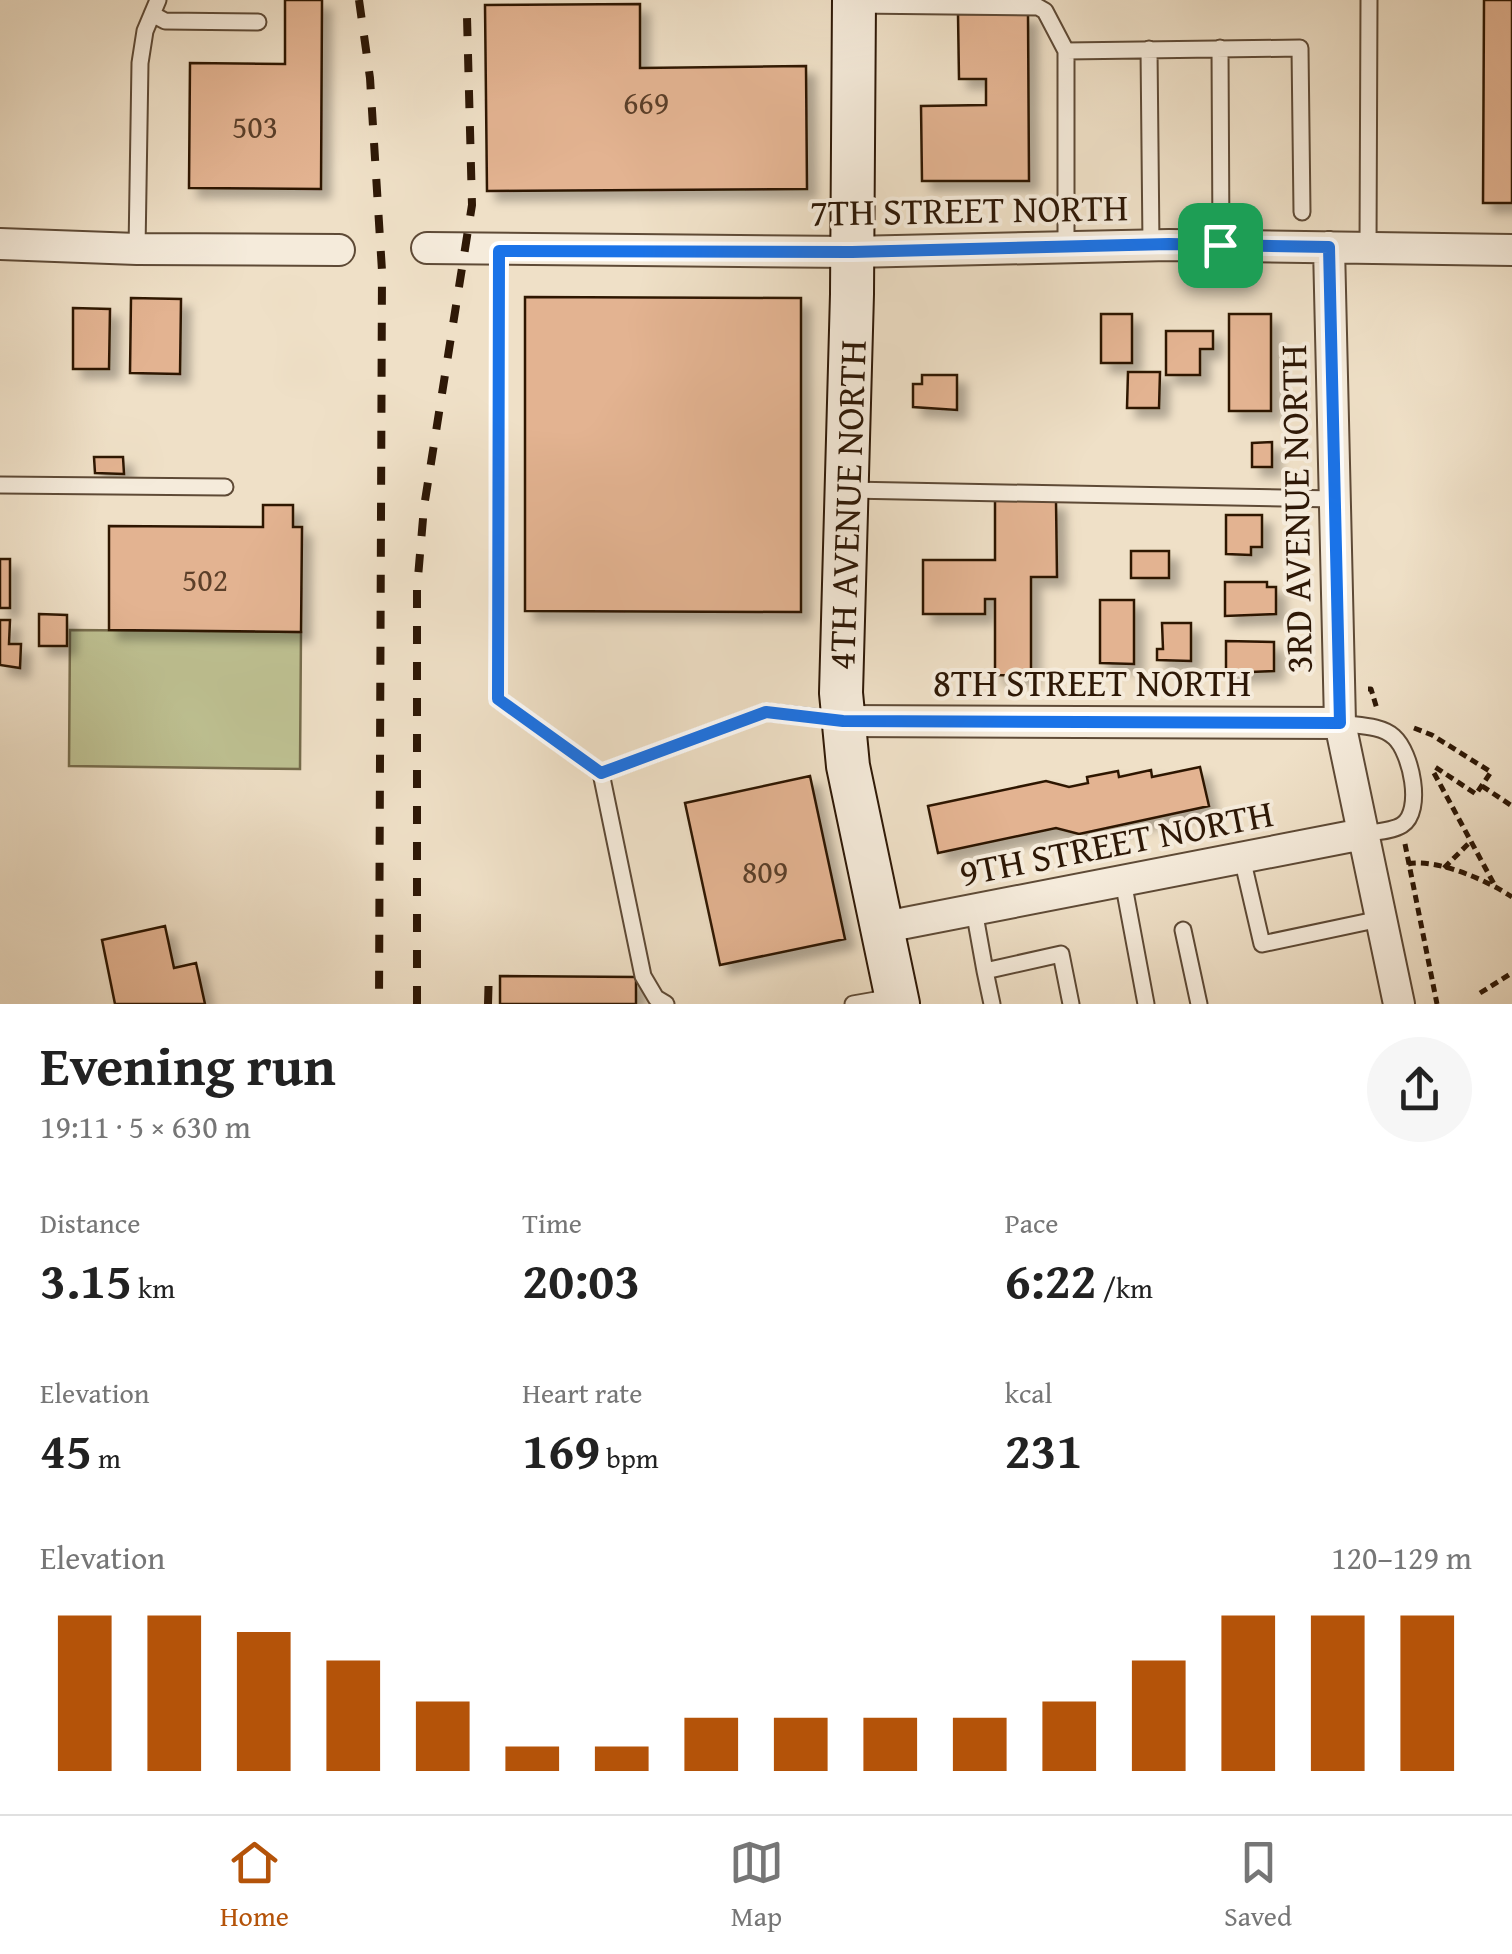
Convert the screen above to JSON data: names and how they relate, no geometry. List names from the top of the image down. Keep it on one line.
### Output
{"streets":{"street":["7TH STREET NORTH","4TH AVENUE NORTH","3RD AVENUE NORTH","8TH STREET NORTH","9TH STREET NORTH"]},"crossings":[["7TH STREET NORTH","4TH AVENUE NORTH"],["7TH STREET NORTH","3RD AVENUE NORTH"],["4TH AVENUE NORTH","8TH STREET NORTH"],["4TH AVENUE NORTH","9TH STREET NORTH"],["3RD AVENUE NORTH","8TH STREET NORTH"],["3RD AVENUE NORTH","9TH STREET NORTH"]],"house_numbers":["669","503","502","809"],"page":{"heading":["Evening run","19:11 · 5 × 630 m"],"stats":[["Distance","3.15 km"],["Time","20:03"],["Pace","6:22 /km"],["Elevation","45 m"],["Heart rate","169 bpm"],["kcal","231"]],"chart":["Elevation","120–129 m"],"tabs":["Home","Map","Saved"]}}
